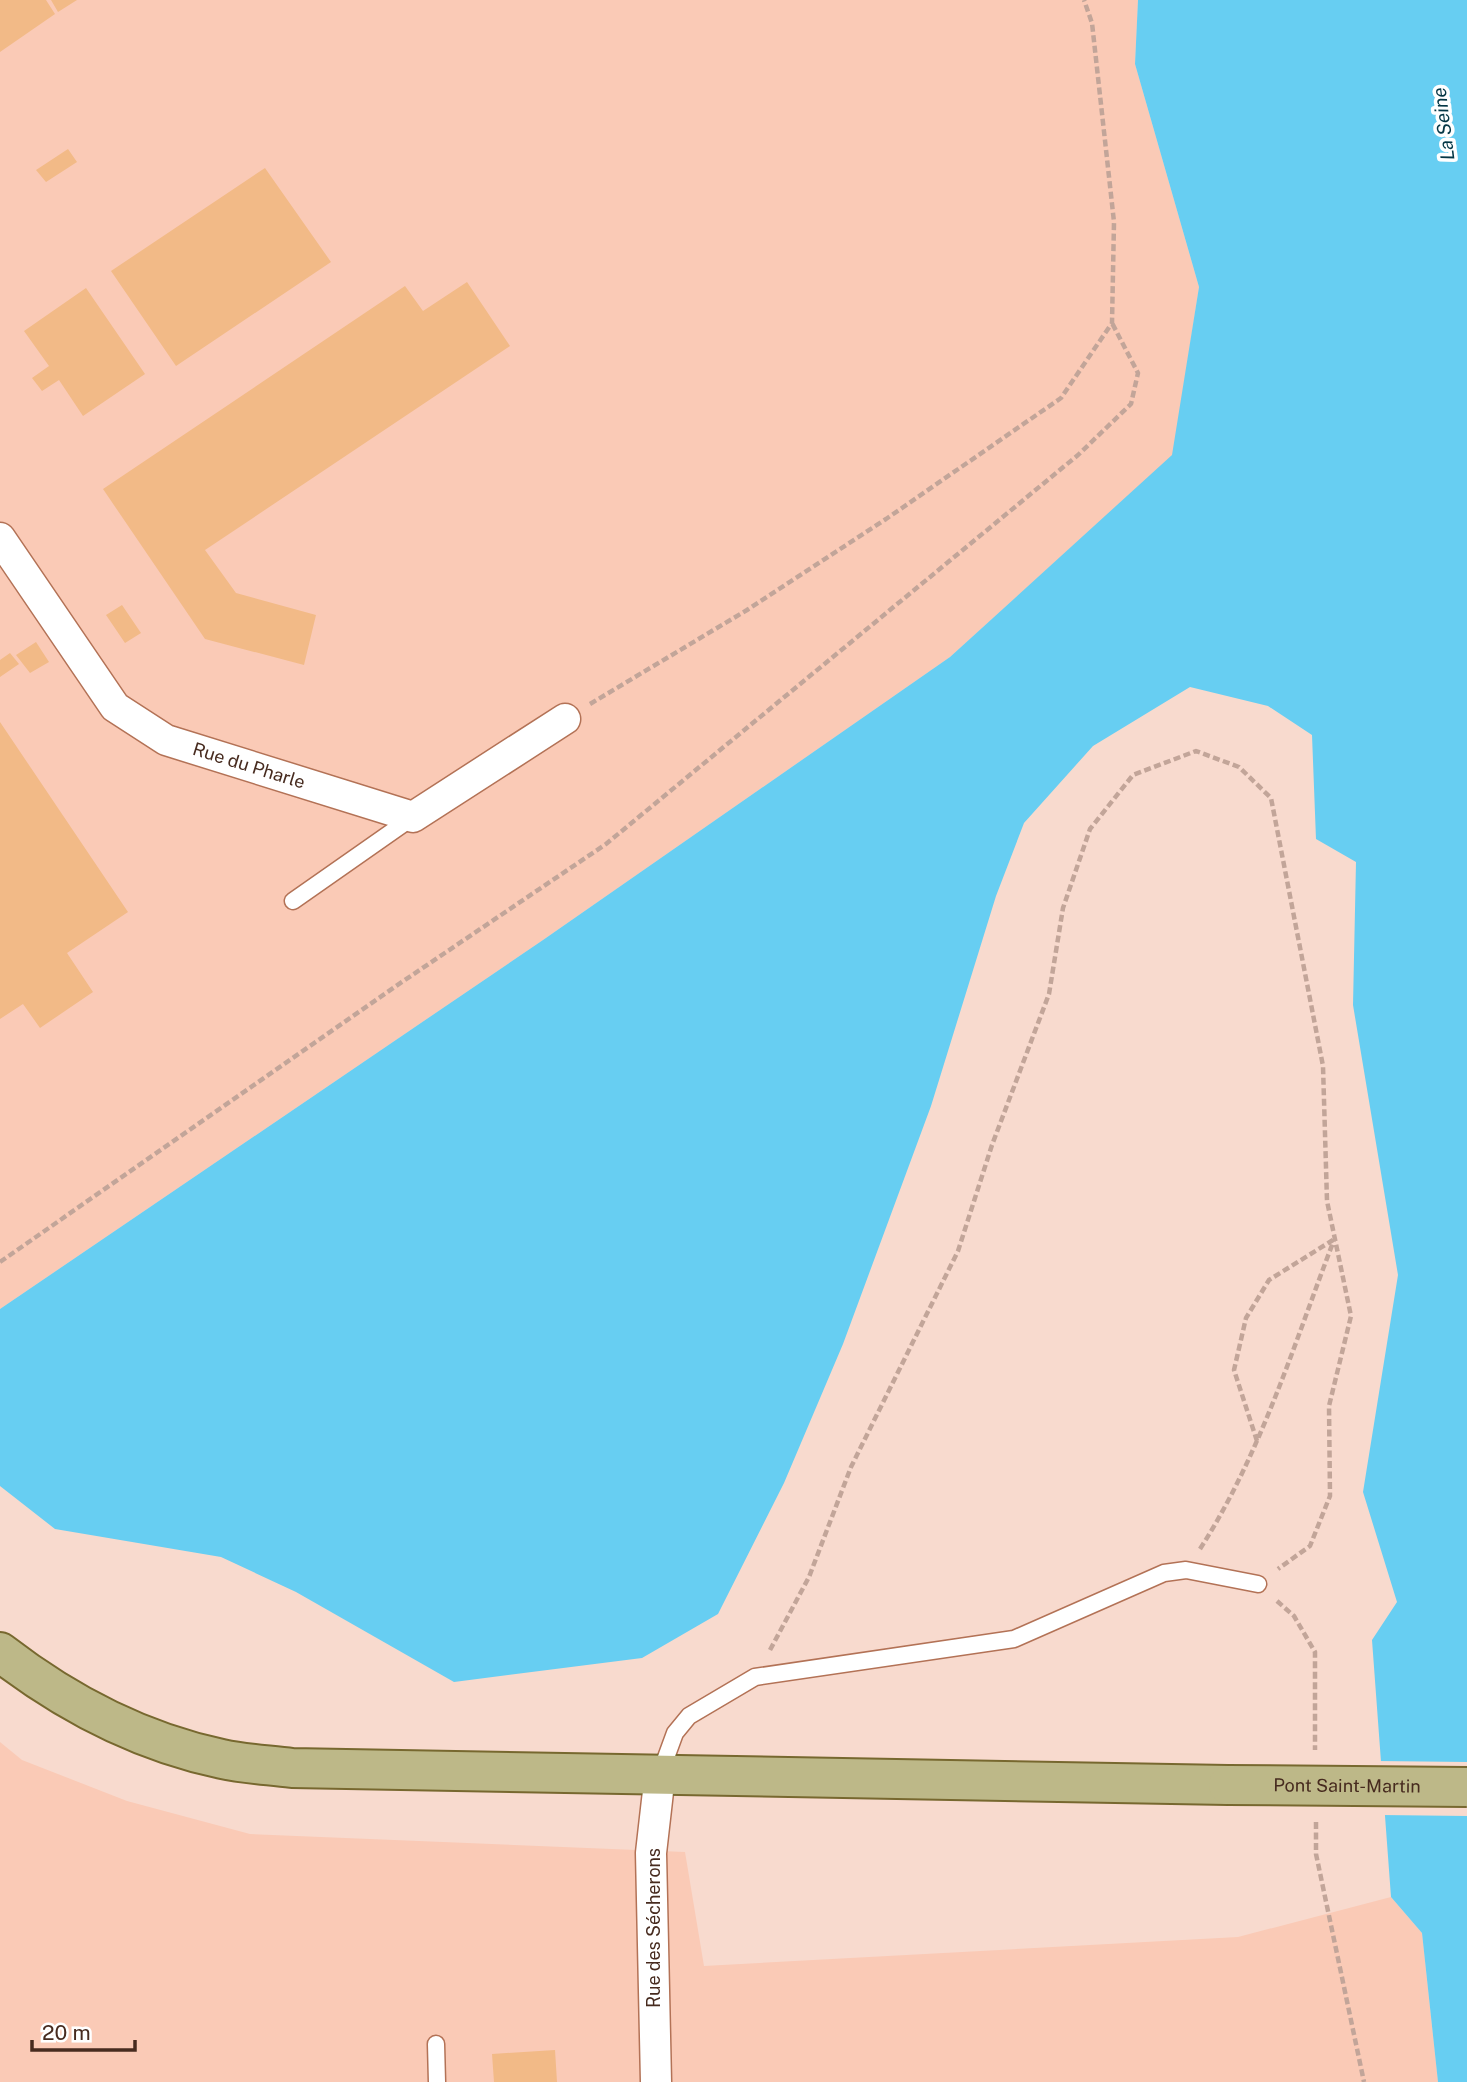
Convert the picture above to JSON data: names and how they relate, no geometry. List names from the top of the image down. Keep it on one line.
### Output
{"streets":{"main road":["Pont Saint-Martin"],"street":["Rue du Pharle","Rue des Sécherons"]},"crossings":[["Pont Saint-Martin","Rue des Sécherons"]],"water":["La Seine"],"scale_bar":"20 m"}
